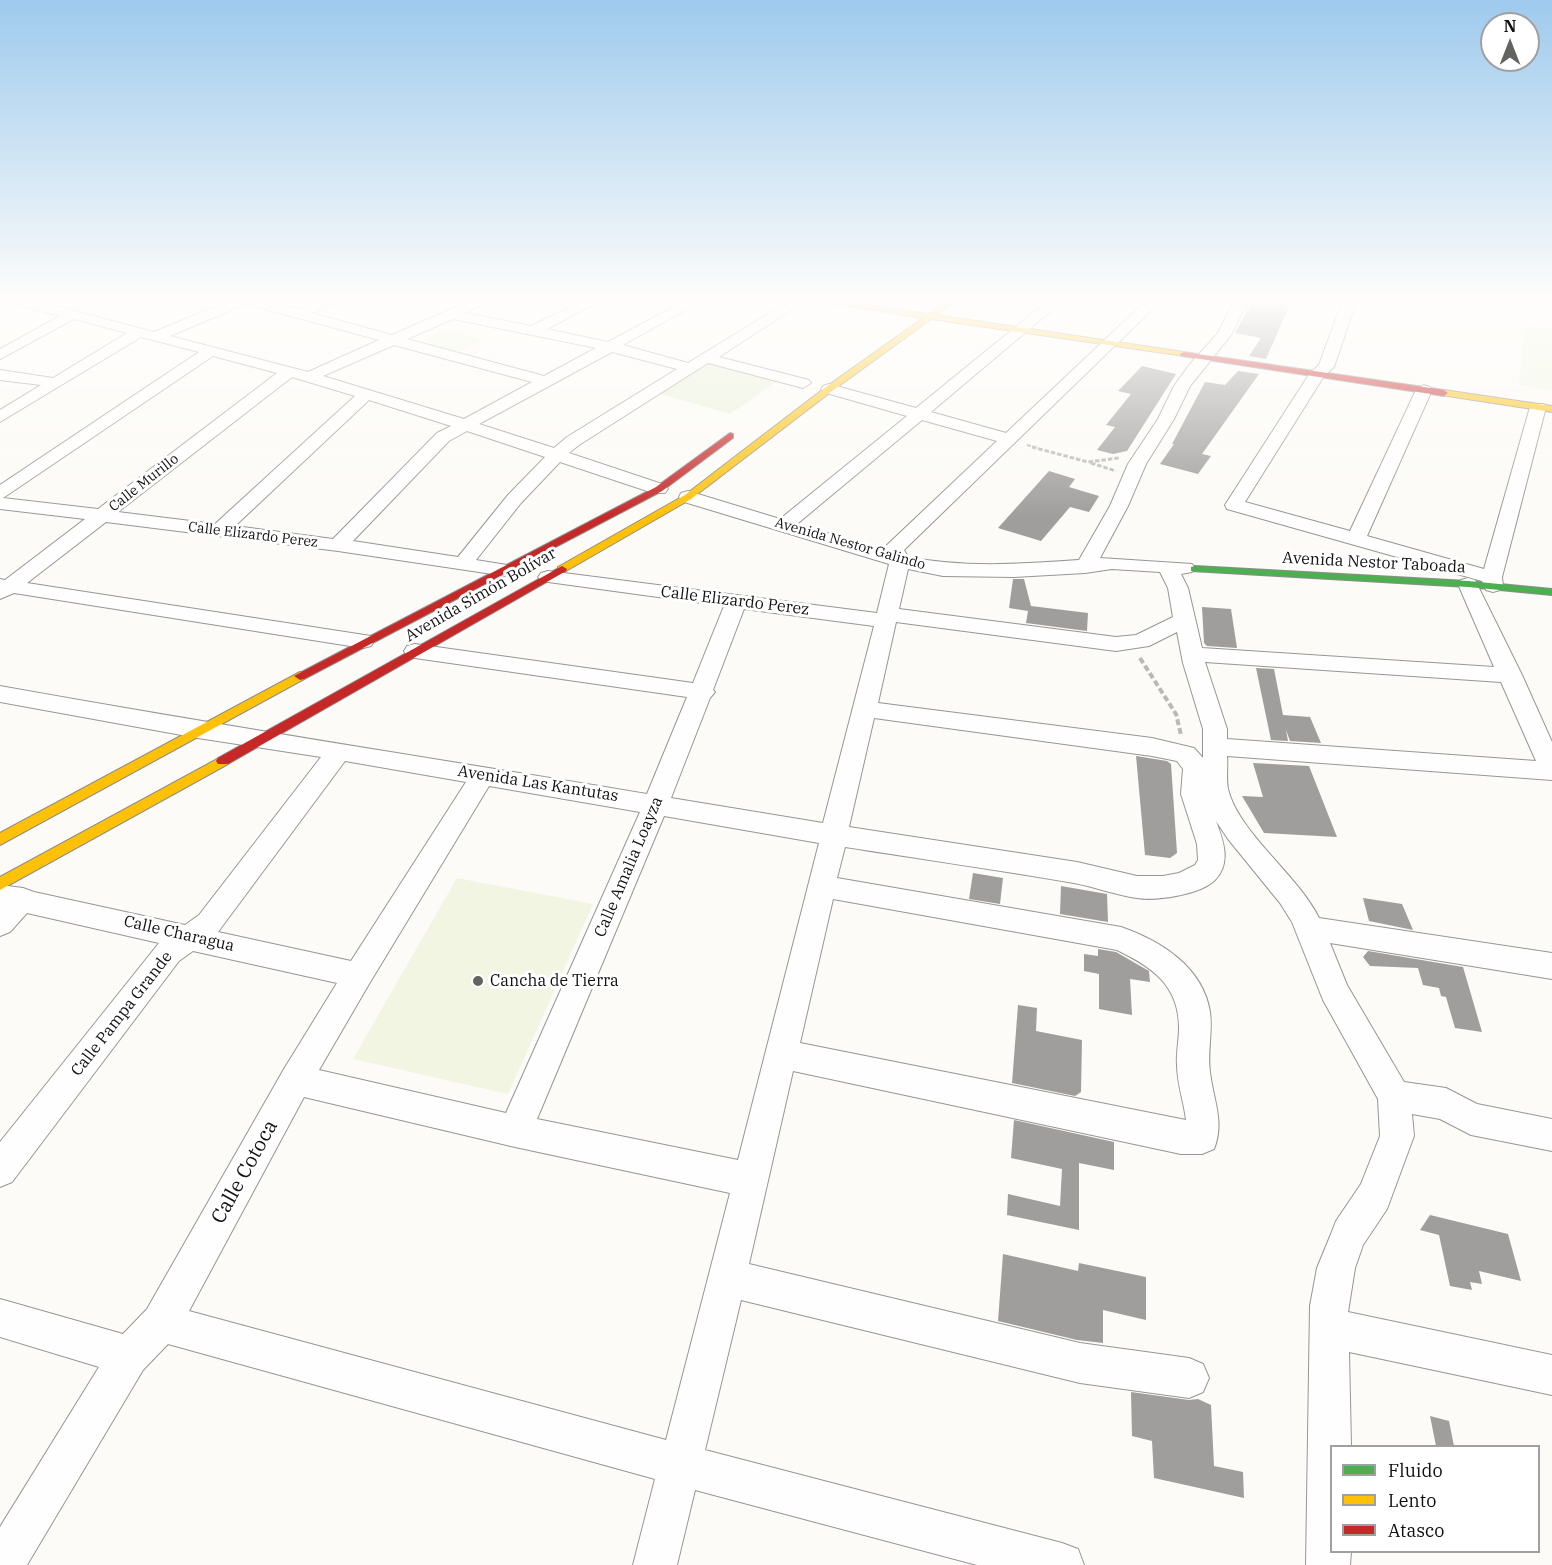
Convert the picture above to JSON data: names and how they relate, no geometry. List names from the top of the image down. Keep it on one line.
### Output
{"streets":{"street":["Calle Murillo","Calle Elizardo Perez","Avenida Nestor Galindo","Avenida Nestor Taboada","Avenida Simón Bolívar","Avenida Las Kantutas","Calle Amalia Loayza","Calle Charagua","Calle Pampa Grande","Calle Cotoca"]},"crossings":[["Calle Murillo","Calle Elizardo Perez"],["Calle Elizardo Perez","Avenida Simón Bolívar"],["Calle Elizardo Perez","Calle Amalia Loayza"],["Avenida Nestor Galindo","Avenida Nestor Taboada"],["Avenida Nestor Galindo","Avenida Simón Bolívar"],["Avenida Simón Bolívar","Avenida Las Kantutas"],["Avenida Simón Bolívar","Calle Charagua"],["Avenida Las Kantutas","Calle Amalia Loayza"],["Avenida Las Kantutas","Calle Pampa Grande"],["Avenida Las Kantutas","Calle Cotoca"],["Calle Charagua","Calle Pampa Grande"],["Calle Charagua","Calle Cotoca"]],"places":["Cancha de Tierra"],"legend":["Fluido","Lento","Atasco"],"north":"top"}
